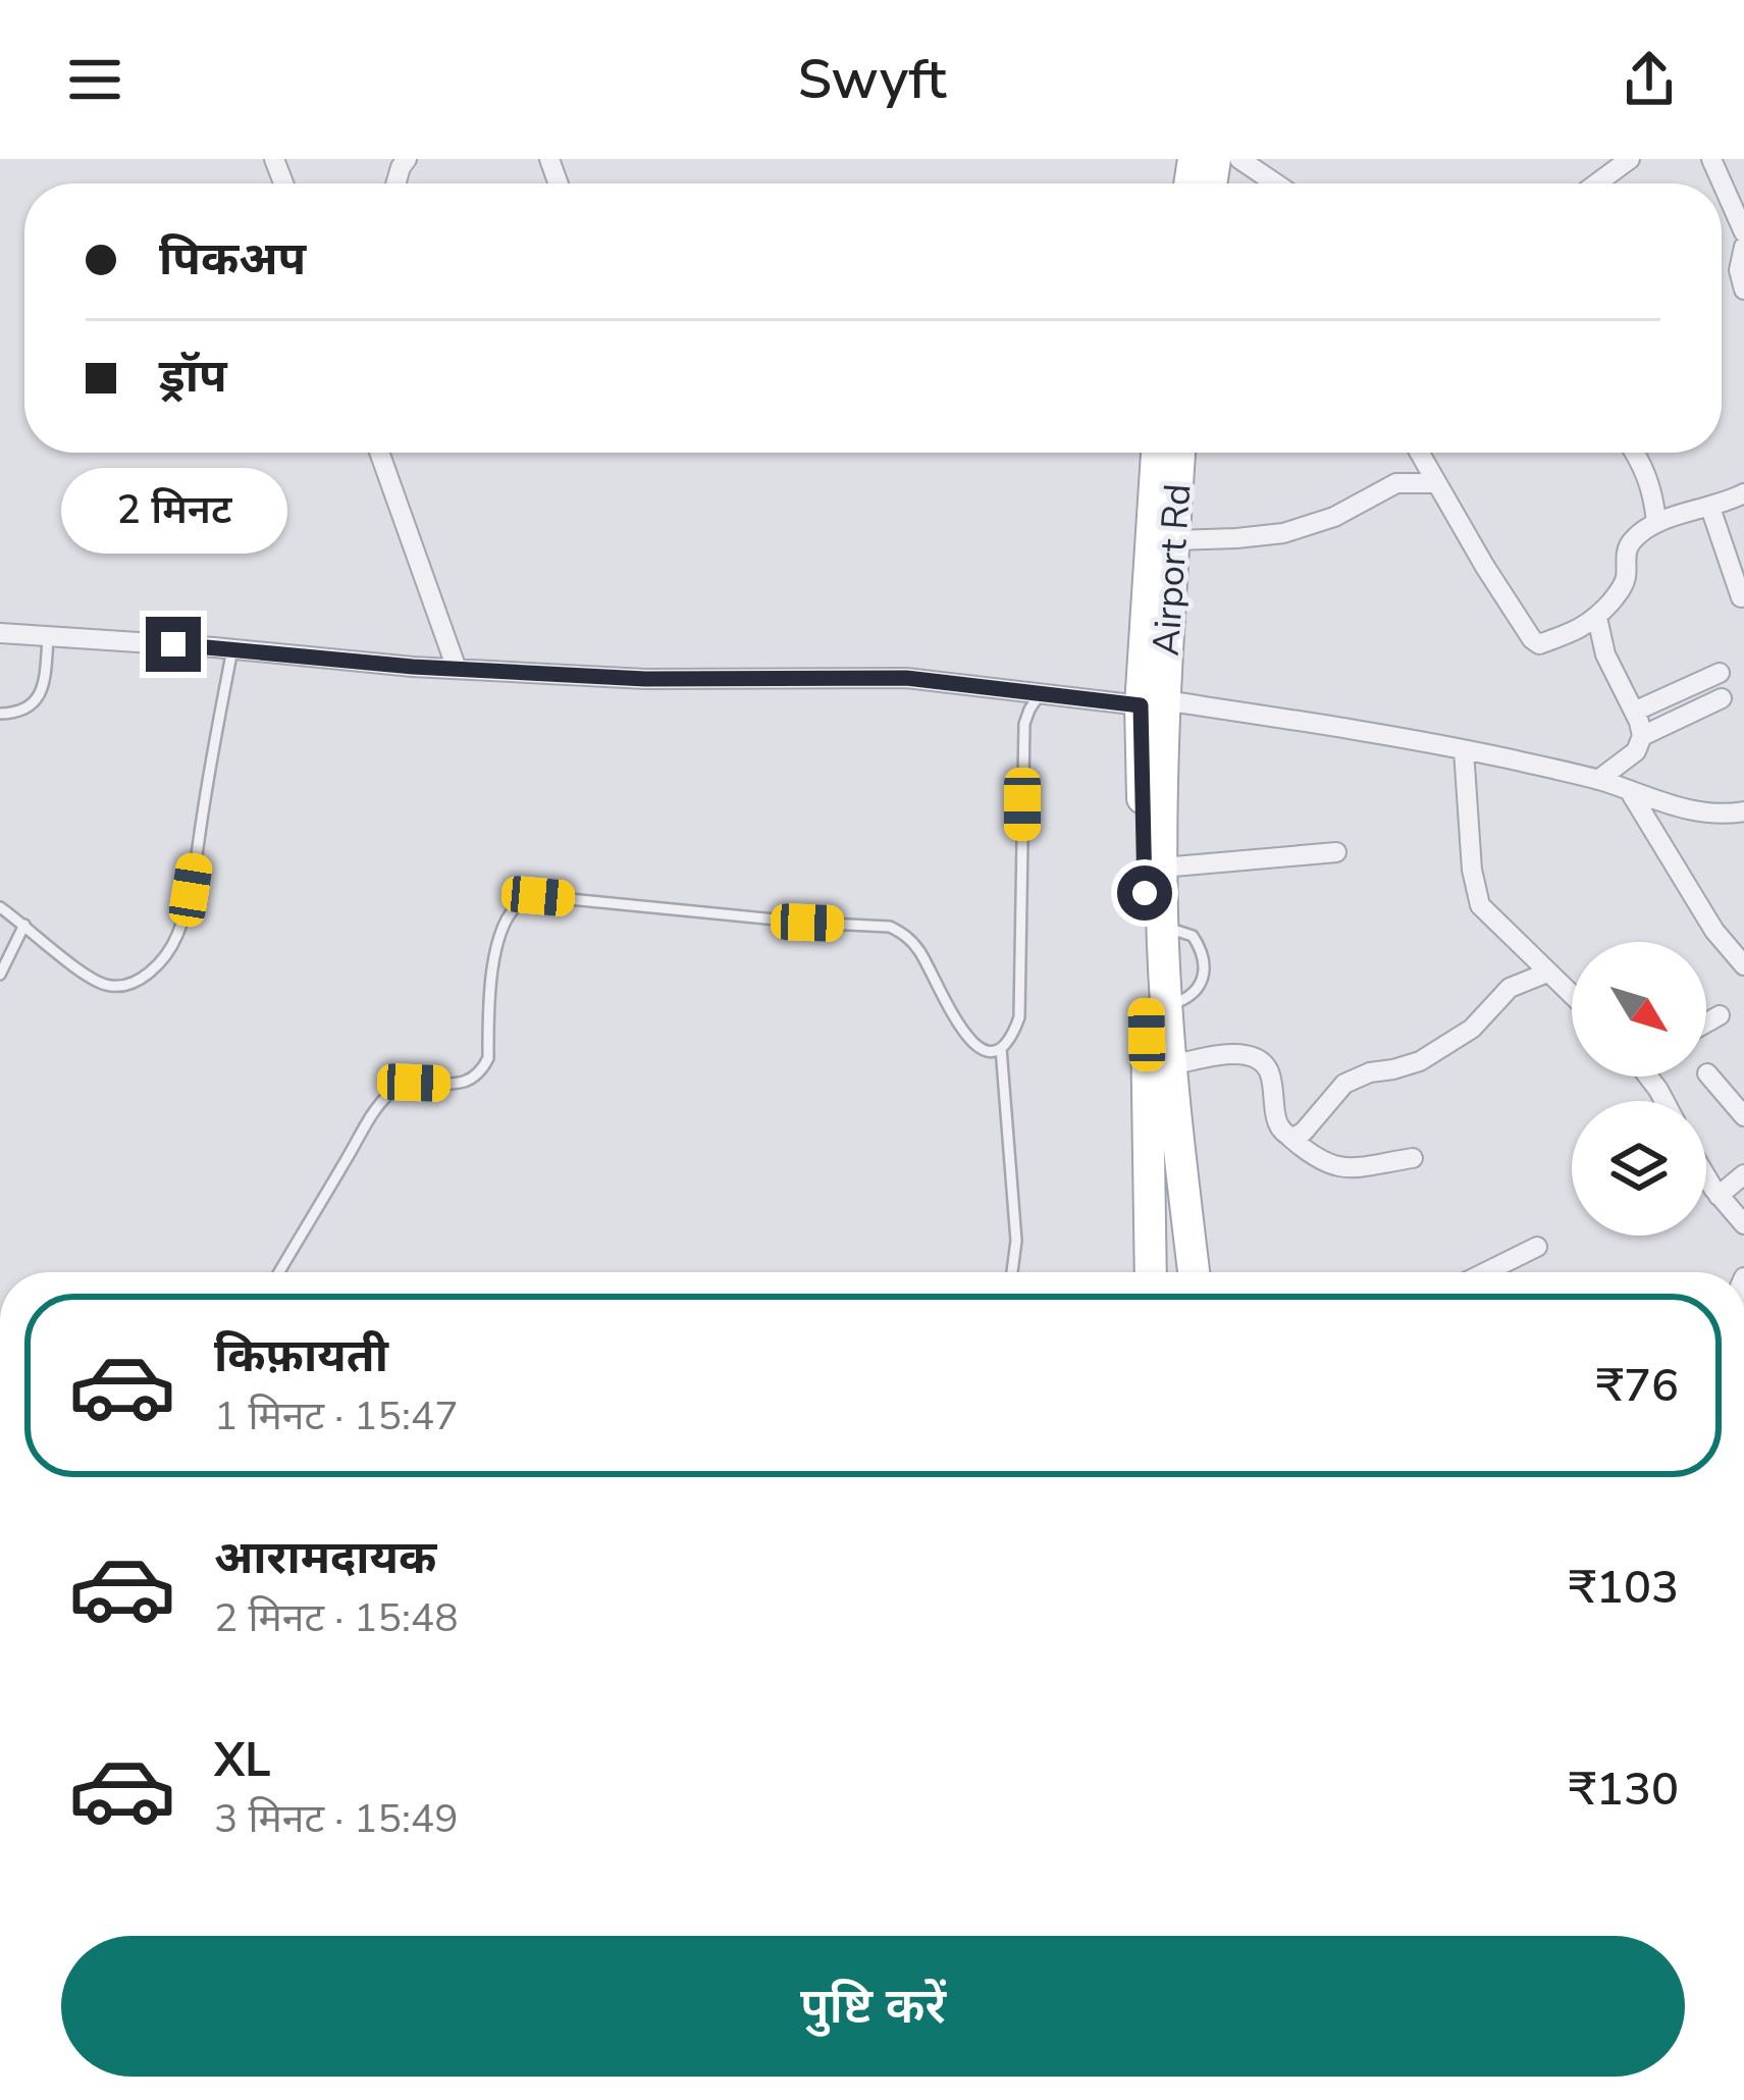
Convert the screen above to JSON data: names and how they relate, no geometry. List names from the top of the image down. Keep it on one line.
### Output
{"streets":{"main road":["Airport Rd"]},"north":"bottom right","page":{"header":"Swyft","banner":["पिकअप","ड्रॉप"],"bubble":"2 मिनट","list":[{"name":"किफ़ायती","note":"1 मिनट · 15:47","value":"₹76"},{"name":"आरामदायक","note":"2 मिनट · 15:48","value":"₹103"},{"name":"XL","note":"3 मिनट · 15:49","value":"₹130"}],"buttons":"पुष्टि करें"}}
